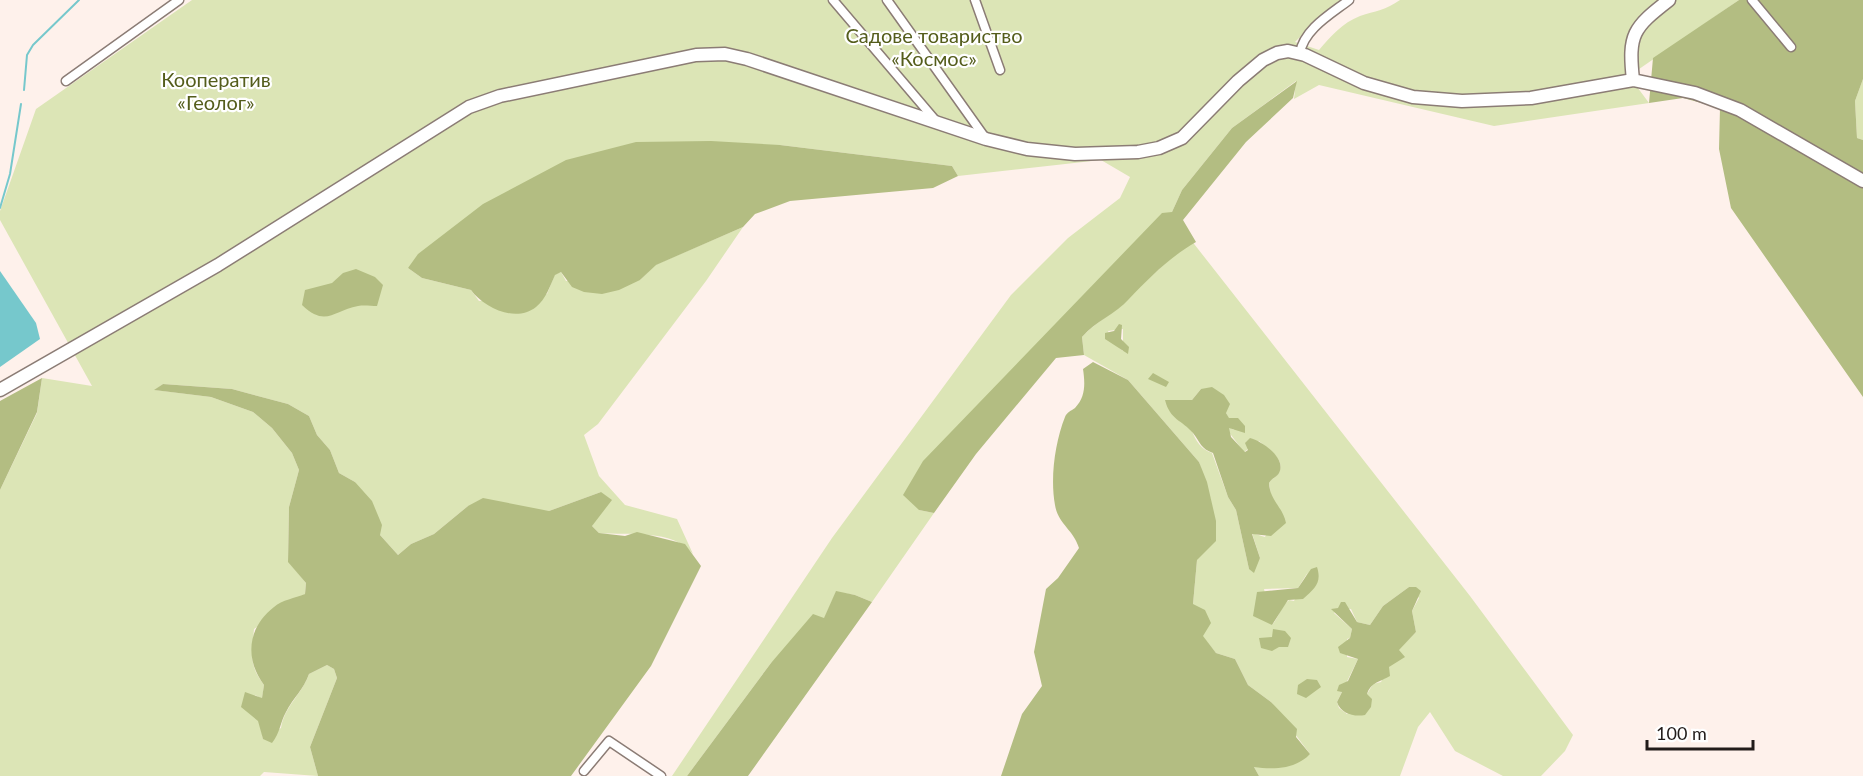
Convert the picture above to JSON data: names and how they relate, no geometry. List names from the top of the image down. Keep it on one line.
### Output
{"parks":["Садове товариство «Космос»","Кооператив «Геолог»"],"scale_bar":"100 m"}
